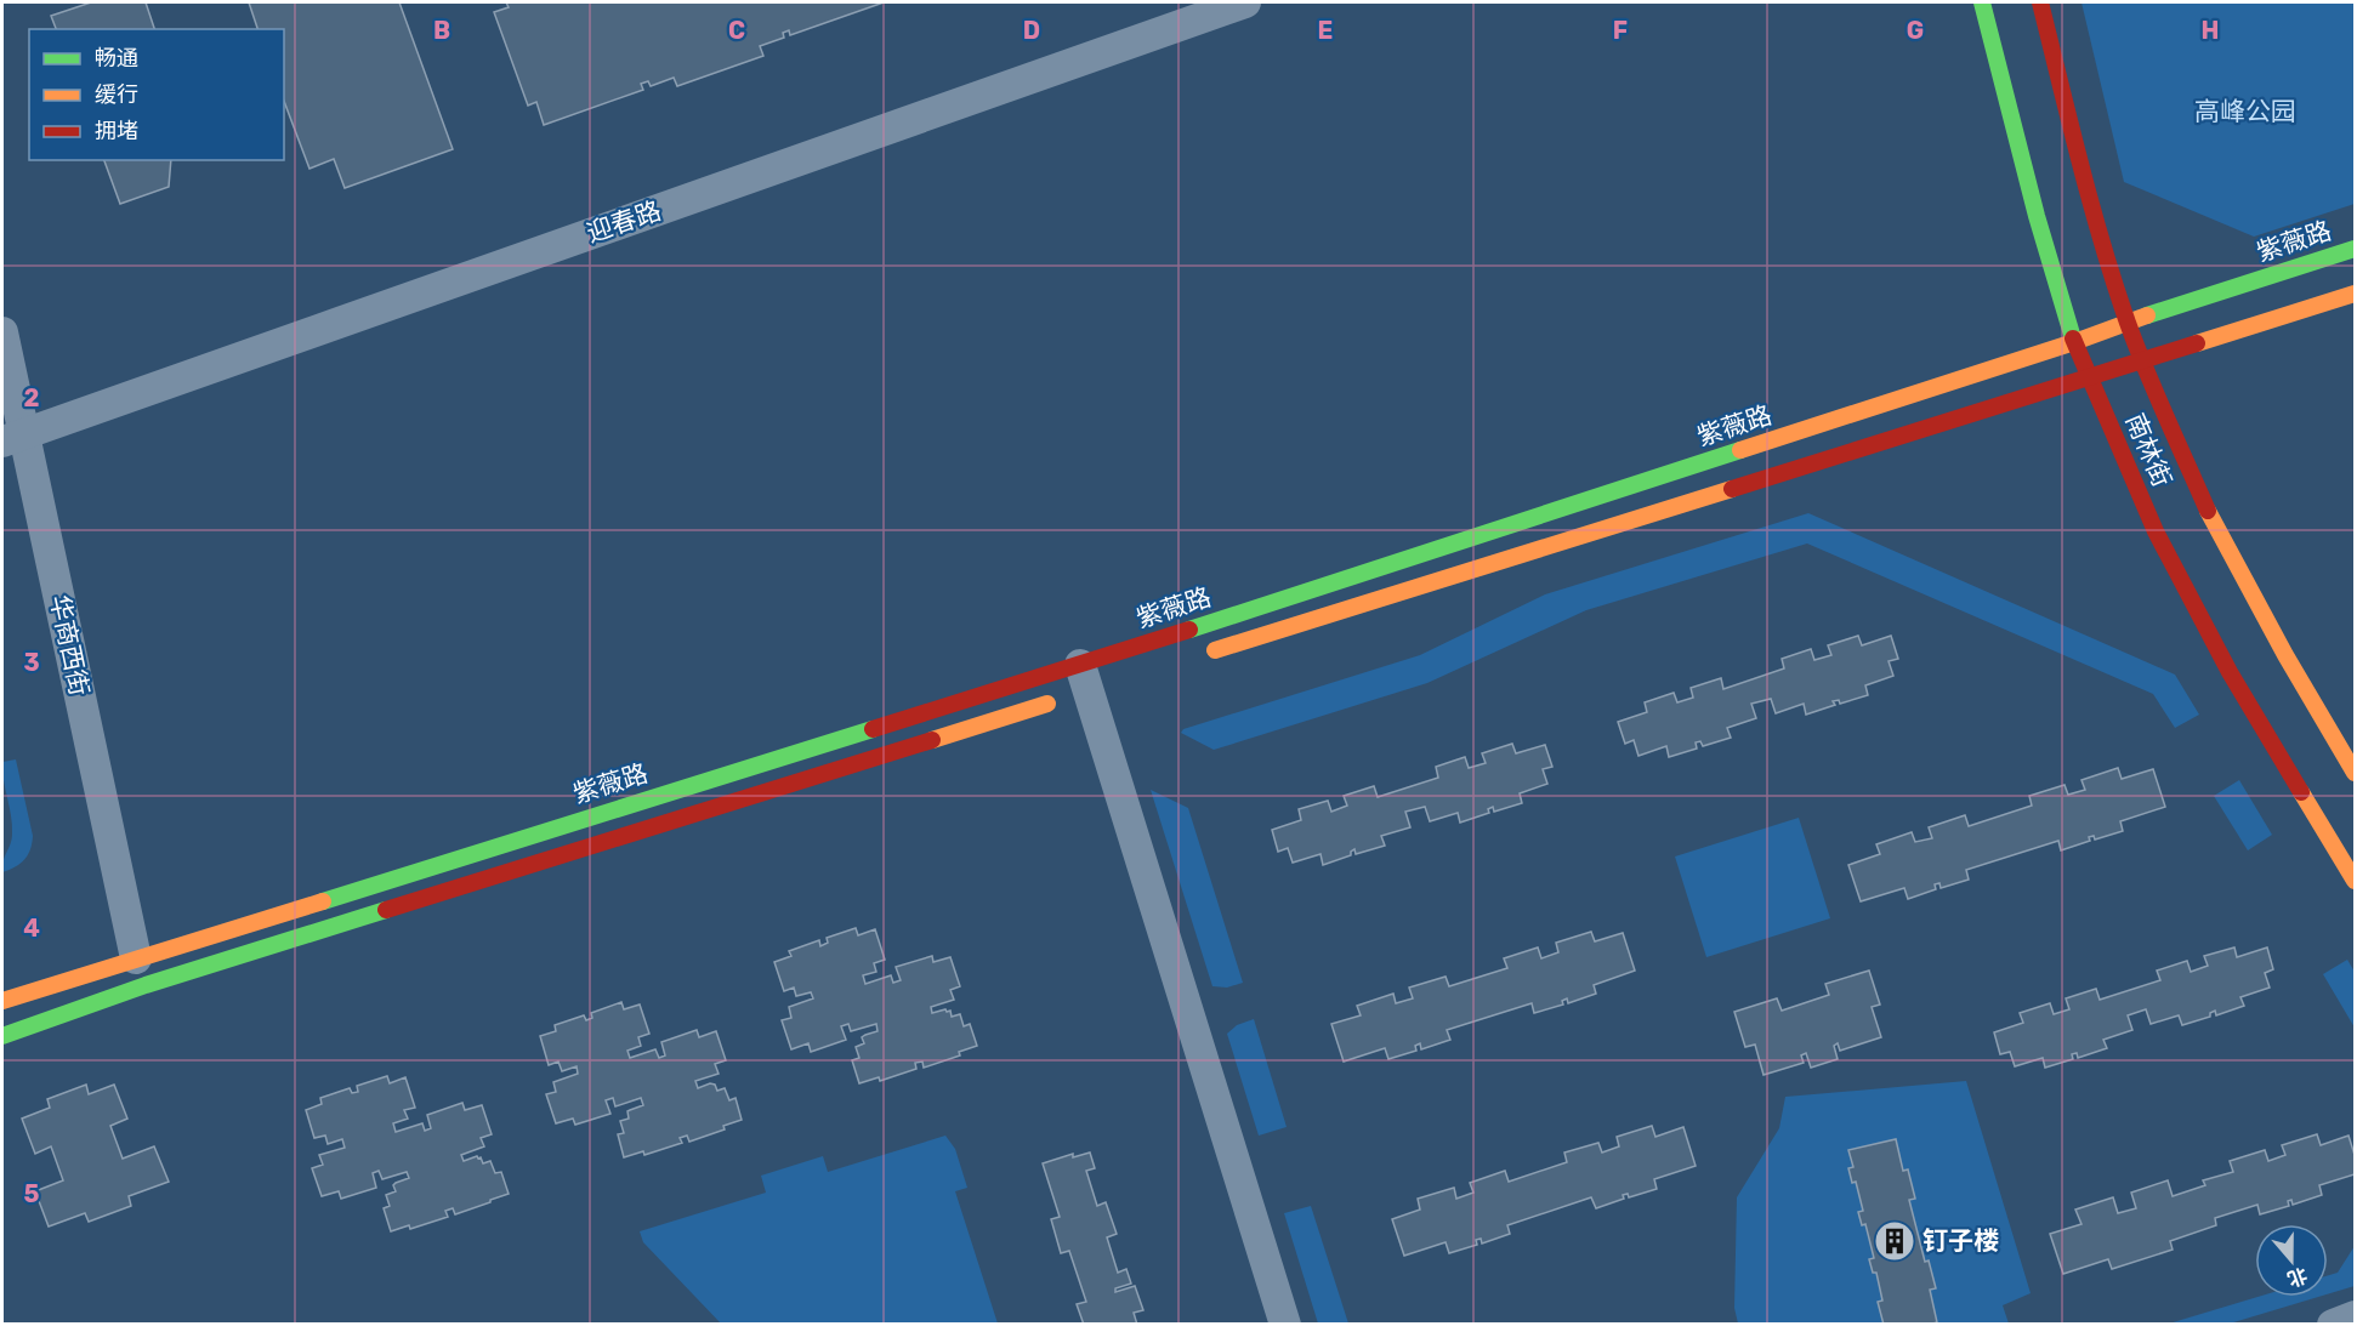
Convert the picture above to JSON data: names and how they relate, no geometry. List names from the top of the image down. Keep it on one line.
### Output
{"streets":{"main road":["紫薇路","南林街"],"street":["迎春路","华商西街"]},"crossings":[["迎春路","华商西街"],["紫薇路","南林街"],["紫薇路","华商西街"]],"parks":["高峰公园"],"places":{"building":["钉子楼"]},"legend":["畅通","缓行","拥堵"],"north":"bottom","grid":{"columns":["B","C","D","E","F","G","H"],"rows":["2","3","4","5"]}}
